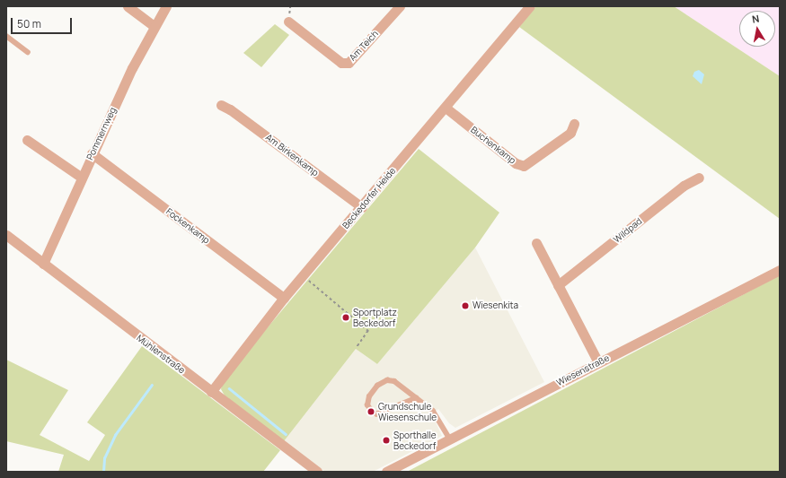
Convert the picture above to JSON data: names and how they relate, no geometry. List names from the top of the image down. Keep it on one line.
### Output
{"streets":{"street":["Am Teich","Pommernweg","Buchenkamp","Am Birkenkamp","Beckedorfer Heide","Fockenkamp","Wildpad","Mühlenstraße","Wiesenstraße"]},"crossings":[["Pommernweg","Fockenkamp"],["Pommernweg","Mühlenstraße"],["Buchenkamp","Beckedorfer Heide"],["Am Birkenkamp","Beckedorfer Heide"],["Beckedorfer Heide","Fockenkamp"],["Beckedorfer Heide","Mühlenstraße"]],"places":["Wiesenkita","Sportplatz Beckedorf","Grundschule Wiesenschule","Sporthalle Beckedorf"],"scale_bar":"50 m","north":"top"}
